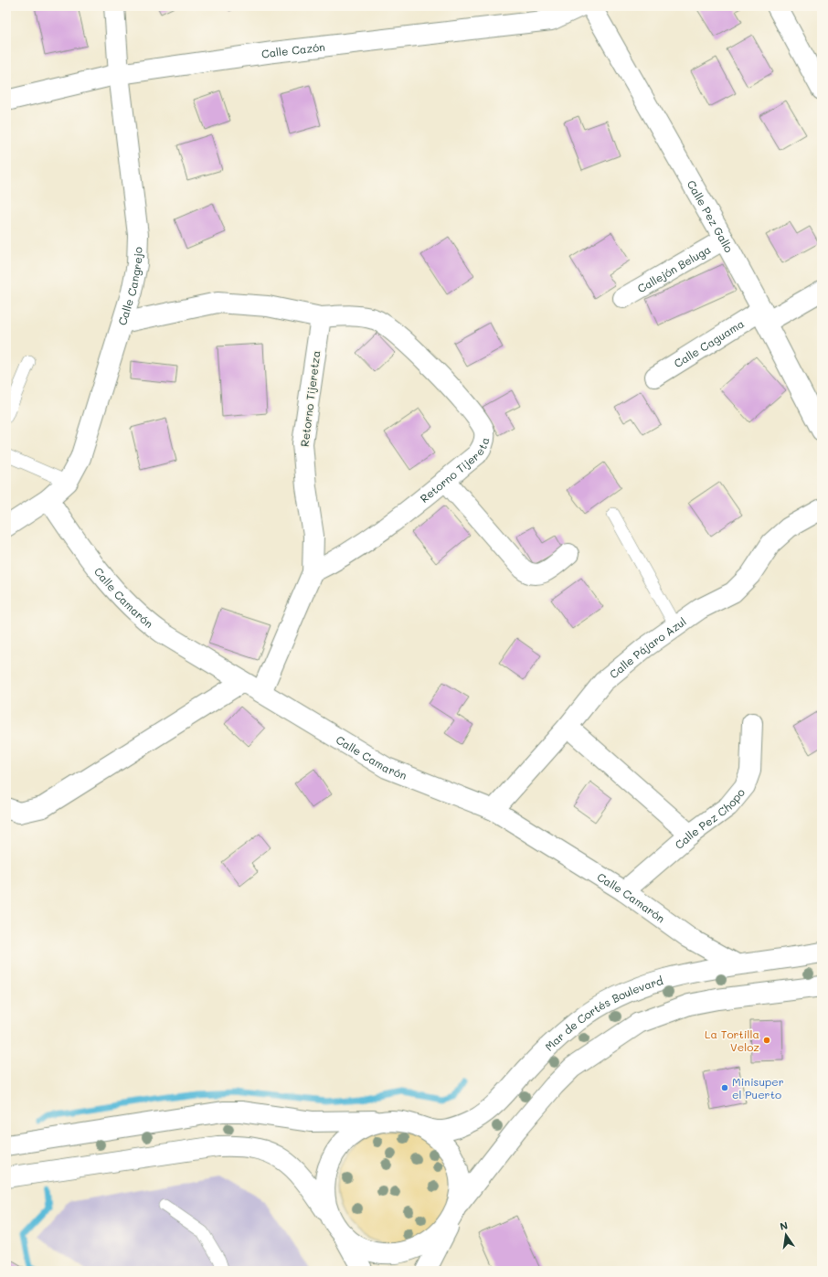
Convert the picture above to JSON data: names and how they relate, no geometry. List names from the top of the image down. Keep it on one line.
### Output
{"streets":{"street":["Calle Cazón","Calle Pez Gallo","Callejón Beluga","Calle Cangrejo","Calle Caguama","Retorno Tijeretza","Retorno Tijereta","Calle Camarón","Calle Pájaro Azul","Calle Pez Chopo","Mar de Cortés Boulevard"]},"crossings":[["Calle Cazón","Calle Cangrejo"],["Calle Pez Gallo","Callejón Beluga"],["Calle Pez Gallo","Calle Caguama"],["Calle Cangrejo","Calle Camarón"],["Retorno Tijeretza","Retorno Tijereta"],["Retorno Tijeretza","Calle Camarón"],["Calle Camarón","Calle Pájaro Azul"],["Calle Camarón","Calle Pez Chopo"],["Calle Camarón","Mar de Cortés Boulevard"]],"places":["La Tortilla Veloz","Minisuper el Puerto"],"north":"top"}
